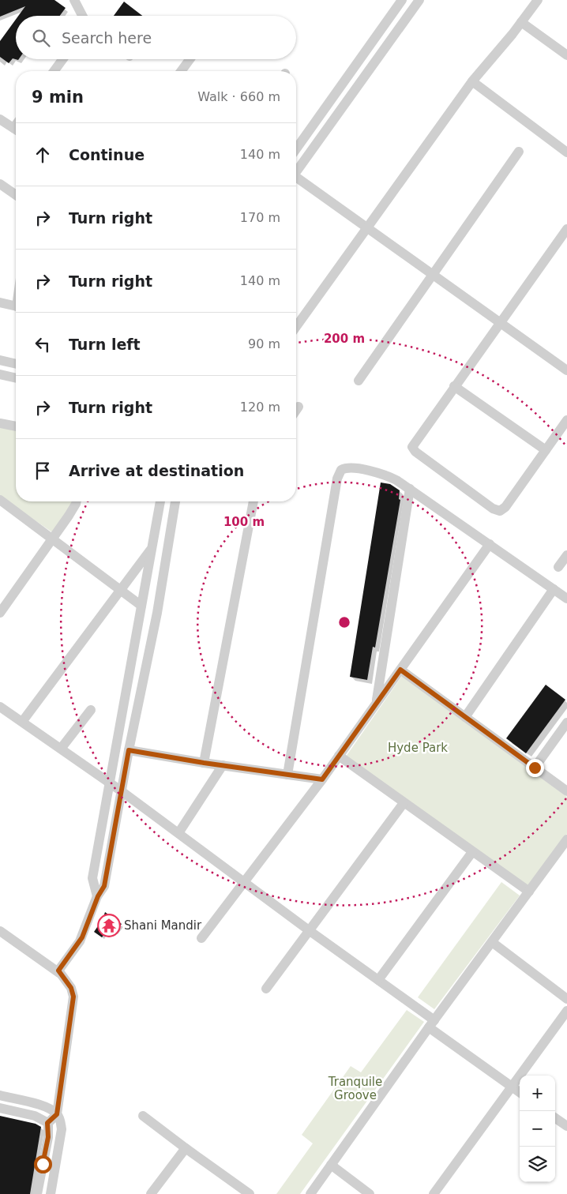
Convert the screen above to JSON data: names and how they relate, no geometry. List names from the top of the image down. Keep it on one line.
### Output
{"parks":["Hyde Park","Tranquile Groove"],"places":{"temple":["Shani Mandir"]},"page":{"search":"Search here","heading":["9 min","Walk · 660 m"],"list":[["Continue","140 m"],["Turn right","170 m"],["Turn right","140 m"],["Turn left","90 m"],["Turn right","120 m"],"Arrive at destination"],"map_buttons":["+","−"]},"rings":["200 m","100 m"]}
